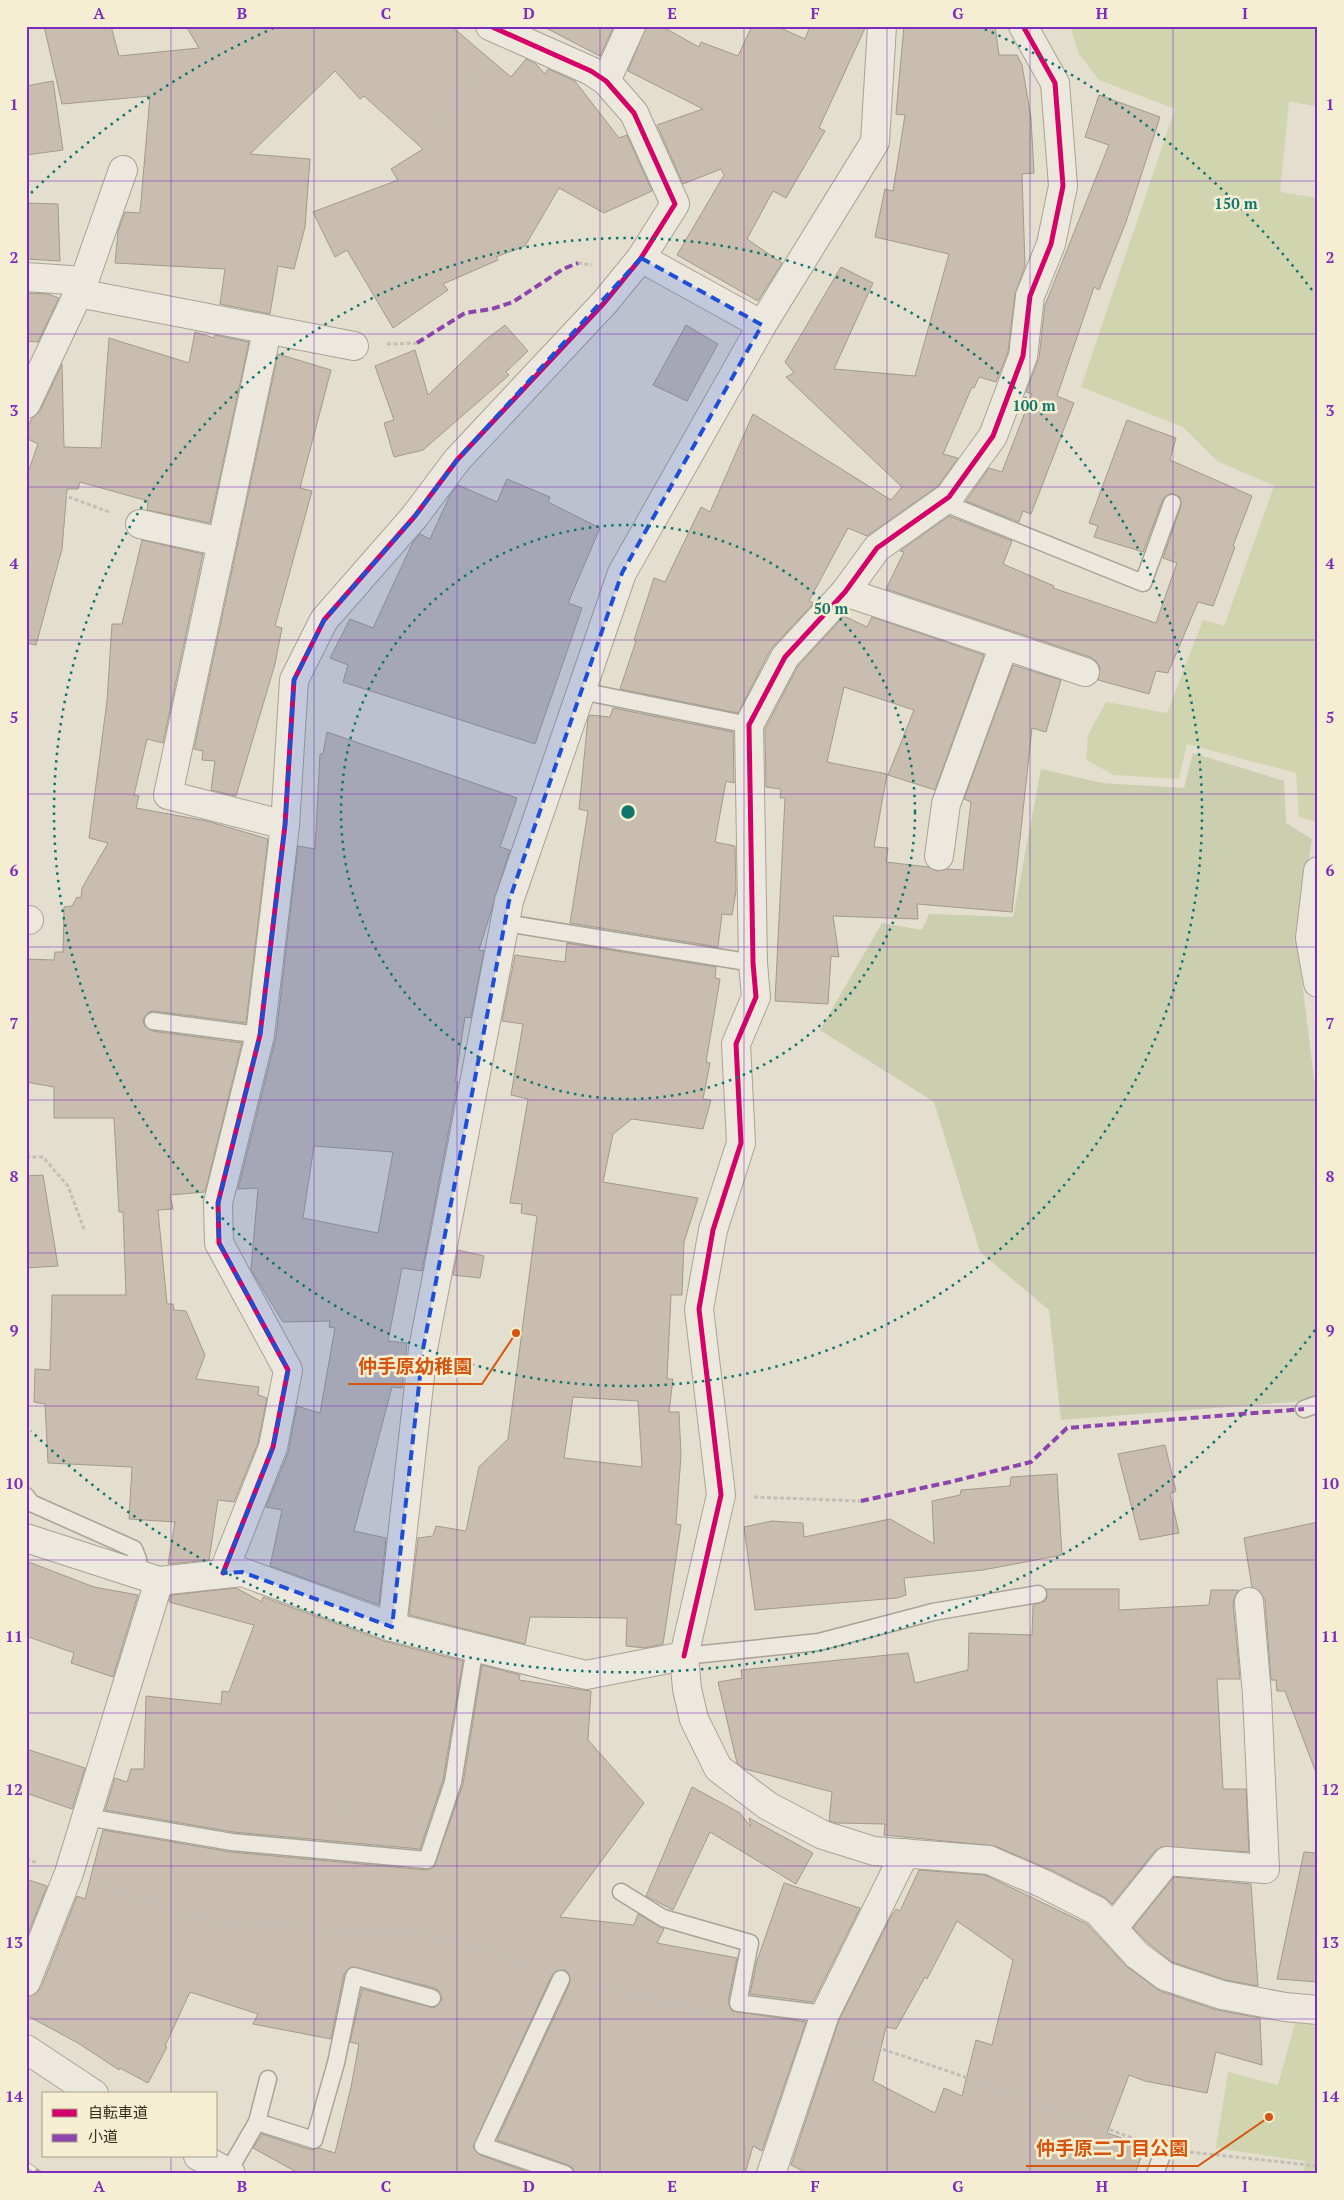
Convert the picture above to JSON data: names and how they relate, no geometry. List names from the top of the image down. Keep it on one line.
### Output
{"places":["仲手原幼稚園","仲手原二丁目公園"],"legend":["自転車道","小道"],"grid":{"columns":["A","B","C","D","E","F","G","H","I"],"rows":["1","2","3","4","5","6","7","8","9","10","11","12","13","14"]},"rings":["150 m","100 m","50 m"]}
